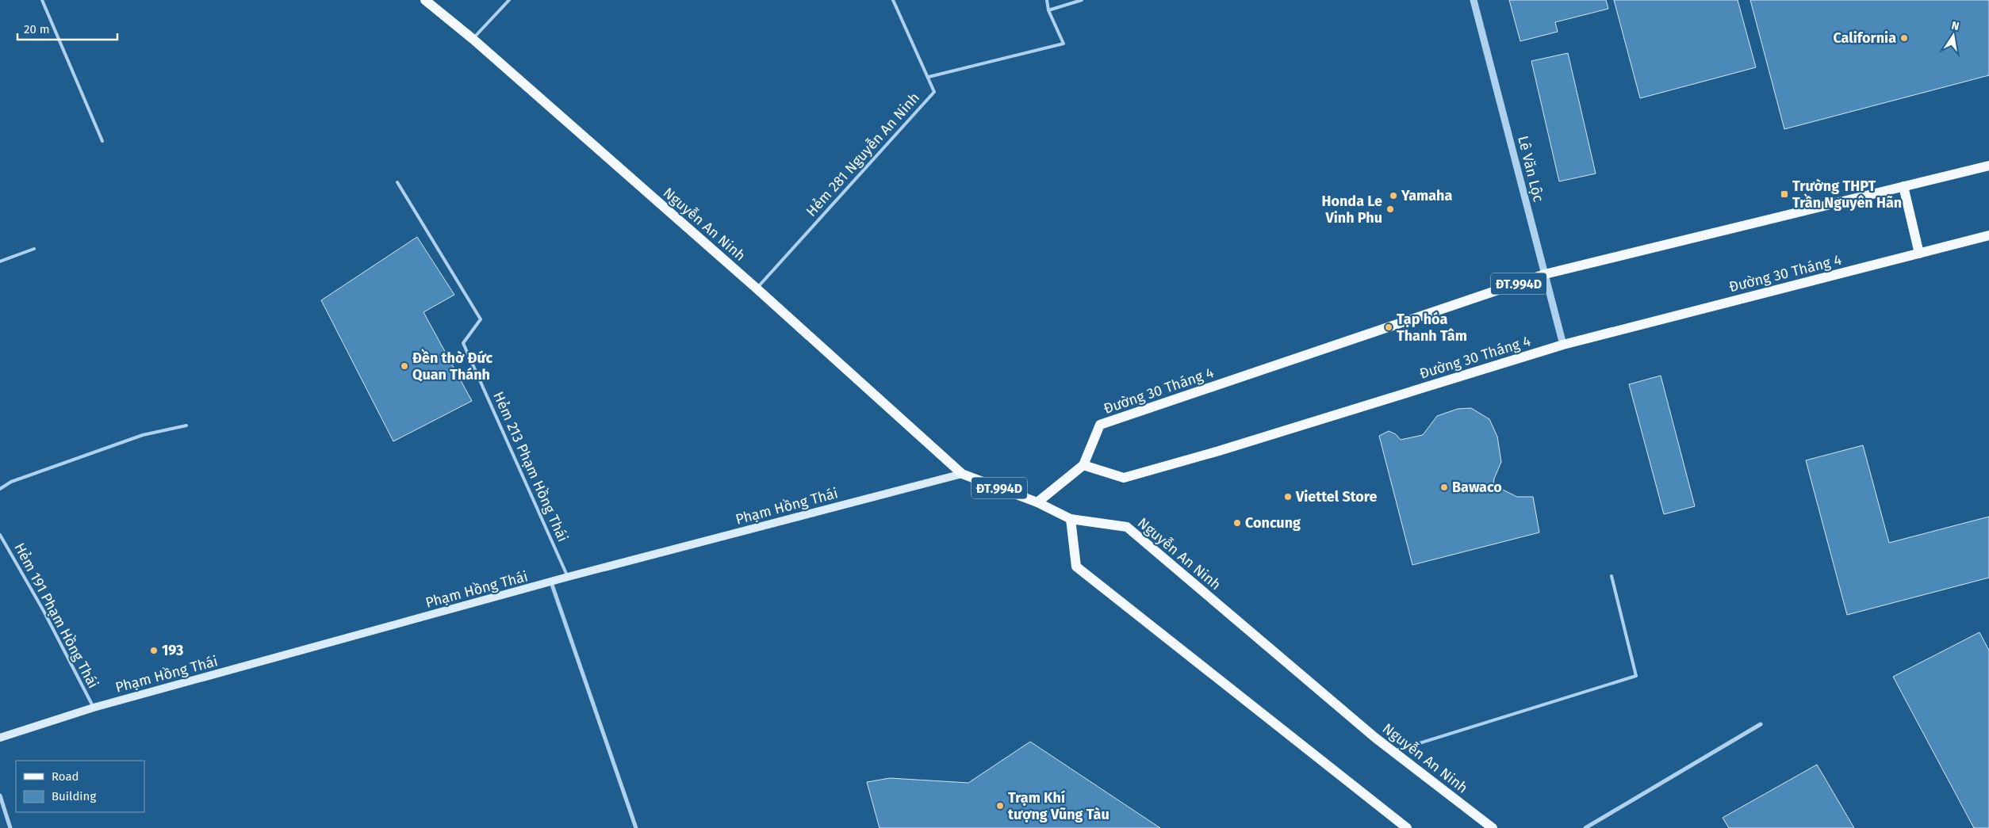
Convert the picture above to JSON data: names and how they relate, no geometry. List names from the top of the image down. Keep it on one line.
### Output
{"streets":{"main road":["Nguyễn An Ninh","Đường 30 Tháng 4","ĐT.994D","Phạm Hồng Thái"],"street":["Lê Văn Lộc"],"lane":["Hẻm 281 Nguyễn An Ninh","Hẻm 213 Phạm Hồng Thái","Hẻm 191 Phạm Hồng Thái"]},"crossings":[["Hẻm 281 Nguyễn An Ninh","Nguyễn An Ninh"],["Lê Văn Lộc","Đường 30 Tháng 4"],["Nguyễn An Ninh","ĐT.994D"],["Nguyễn An Ninh","Phạm Hồng Thái"],["ĐT.994D","Phạm Hồng Thái"],["Hẻm 213 Phạm Hồng Thái","Phạm Hồng Thái"],["Phạm Hồng Thái","Hẻm 191 Phạm Hồng Thái"]],"places":{"other":["California","Yamaha","Honda Le Vinh Phu","Tạp hóa Thanh Tâm","Đền thờ Đức Quan Thánh","Bawaco","Viettel Store","Concung","193","Trạm Khí tượng Vũng Tàu"],"transit":["Trường THPT Trần Nguyên Hãn"]},"legend":["Road","Building"],"scale_bar":"20 m","north":"top"}
